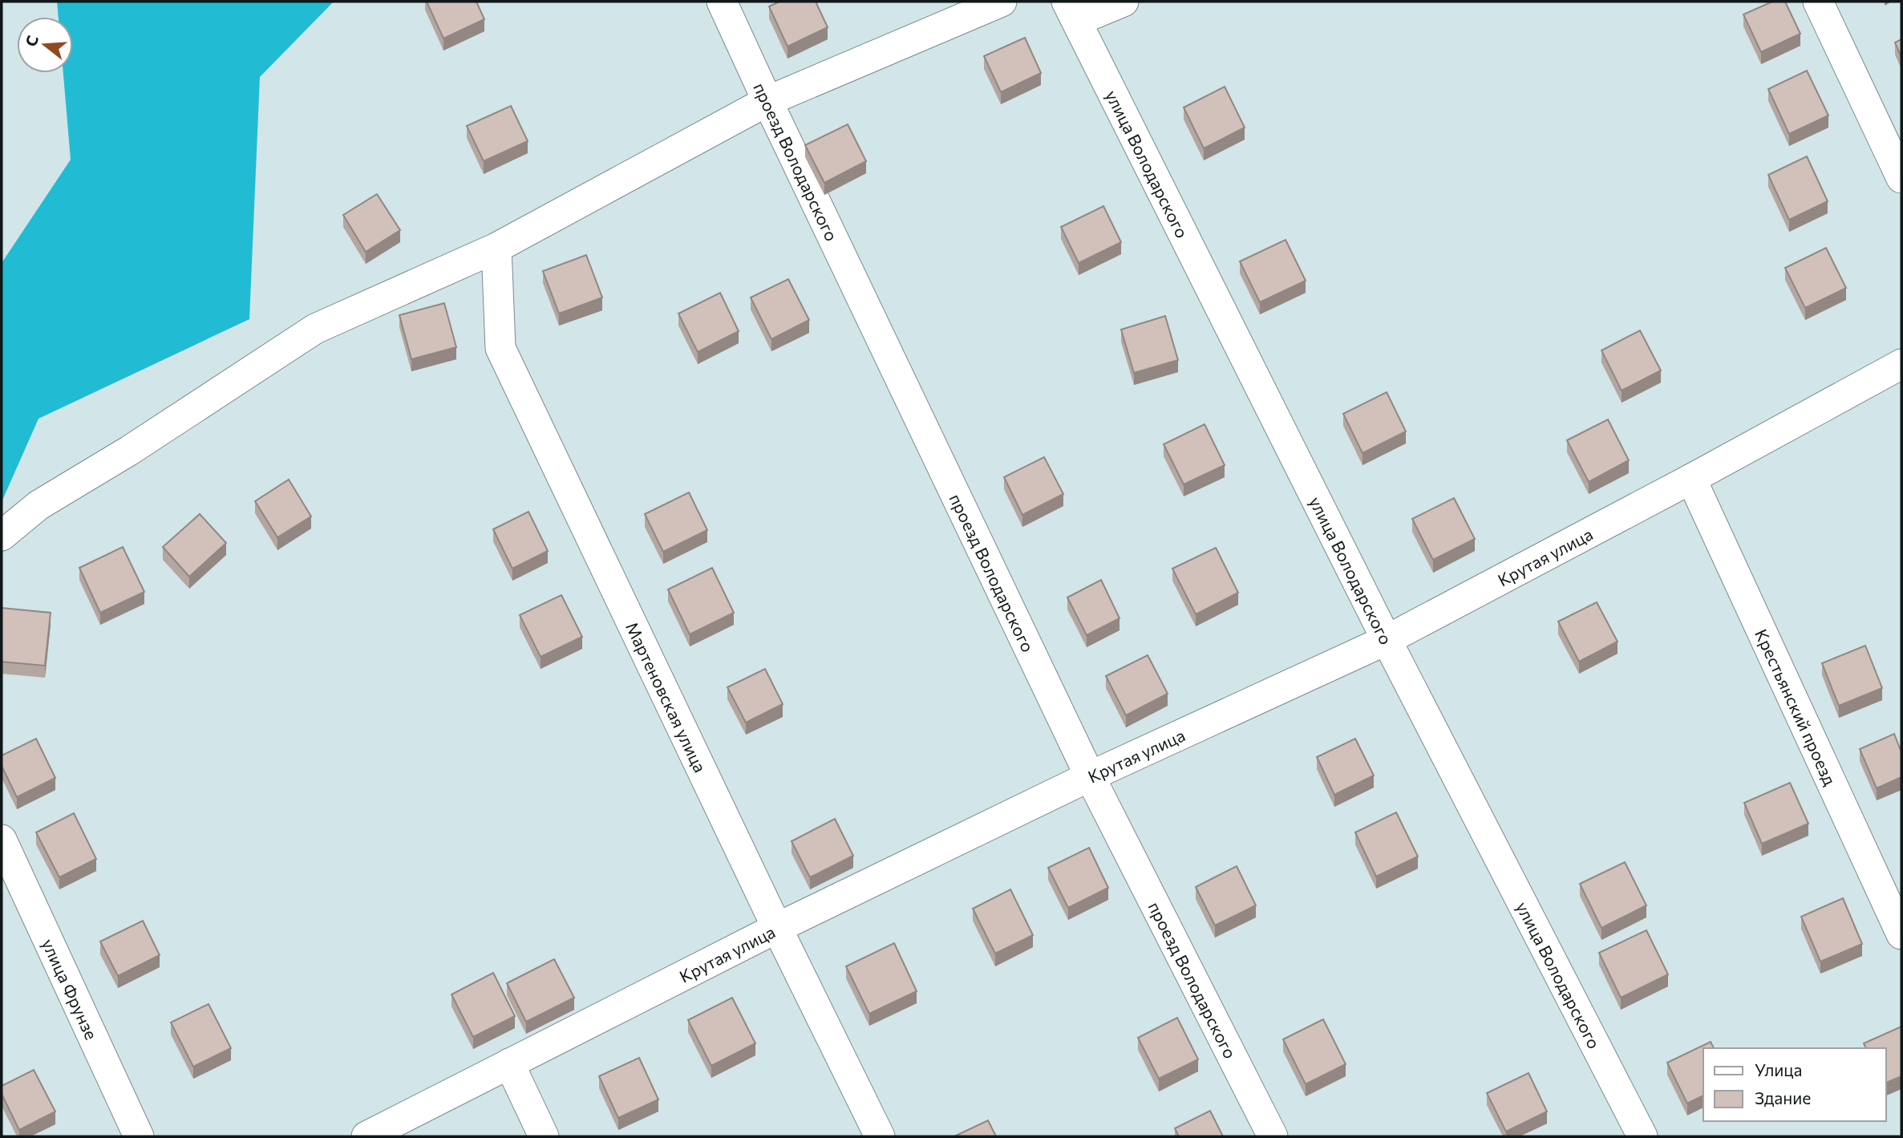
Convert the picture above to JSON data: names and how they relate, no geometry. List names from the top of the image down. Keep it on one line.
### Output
{"streets":{"street":["проезд Володарского","улица Володарского","Крутая улица","Мартеновская улица","Крестьянский проезд","улица Фрунзе"]},"crossings":[["проезд Володарского","Крутая улица"],["улица Володарского","Крутая улица"],["Крутая улица","Мартеновская улица"],["Крутая улица","Крестьянский проезд"]],"legend":["Улица","Здание"],"north":"left"}
